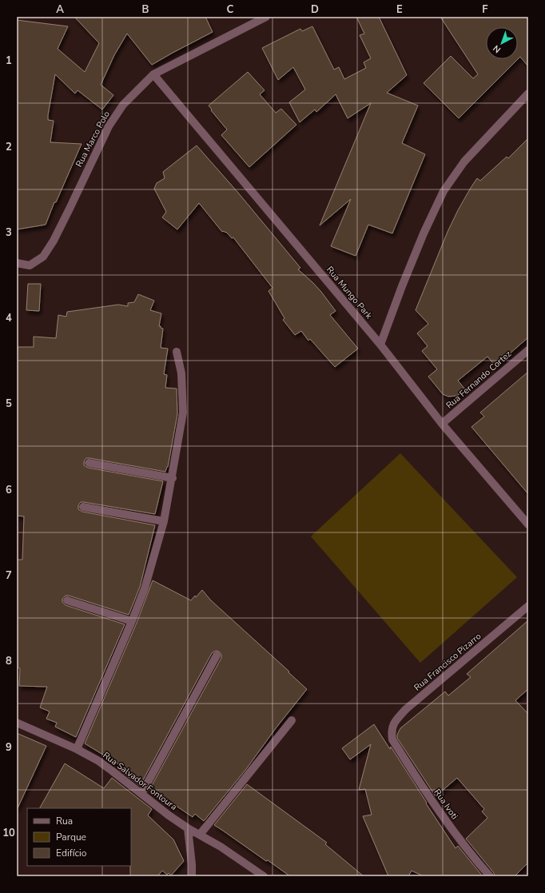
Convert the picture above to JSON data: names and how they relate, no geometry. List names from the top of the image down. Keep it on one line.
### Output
{"streets":{"street":["Rua Marco Polo","Rua Mungo Park","Rua Fernando Cortez","Rua Francisco Pizarro","Rua Salvador Fontoura","Rua Ivoti"]},"crossings":[["Rua Marco Polo","Rua Mungo Park"],["Rua Mungo Park","Rua Fernando Cortez"],["Rua Francisco Pizarro","Rua Ivoti"]],"legend":["Rua","Parque","Edifício"],"north":"bottom left","grid":{"columns":["A","B","C","D","E","F"],"rows":["1","2","3","4","5","6","7","8","9","10"]}}
